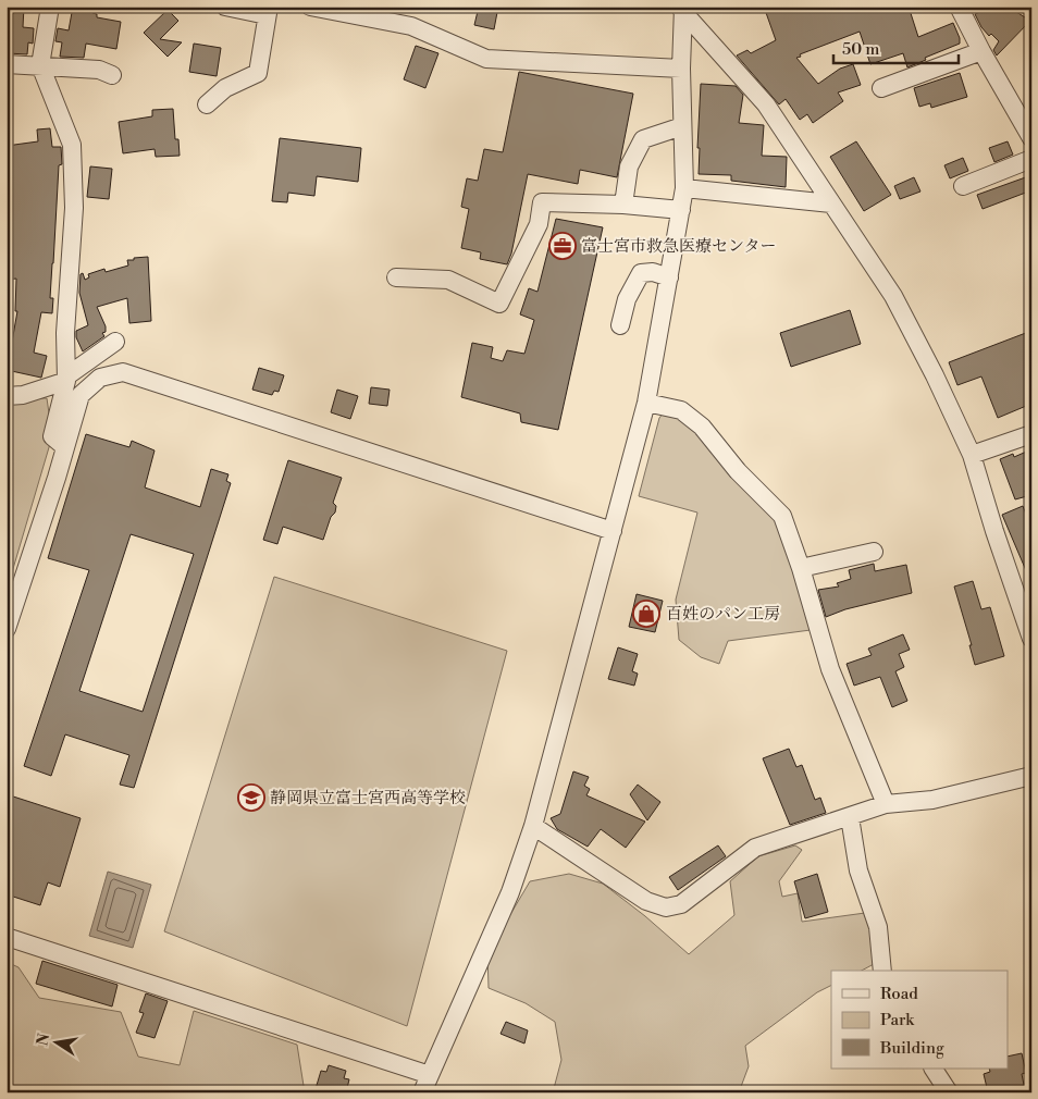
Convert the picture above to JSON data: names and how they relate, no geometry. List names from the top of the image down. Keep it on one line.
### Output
{"places":{"office":["富士宮市救急医療センター"],"shop":["百姓のパン工房"],"school or university":["静岡県立富士宮西高等学校"]},"legend":["Road","Park","Building"],"scale_bar":"50 m","north":"left"}
